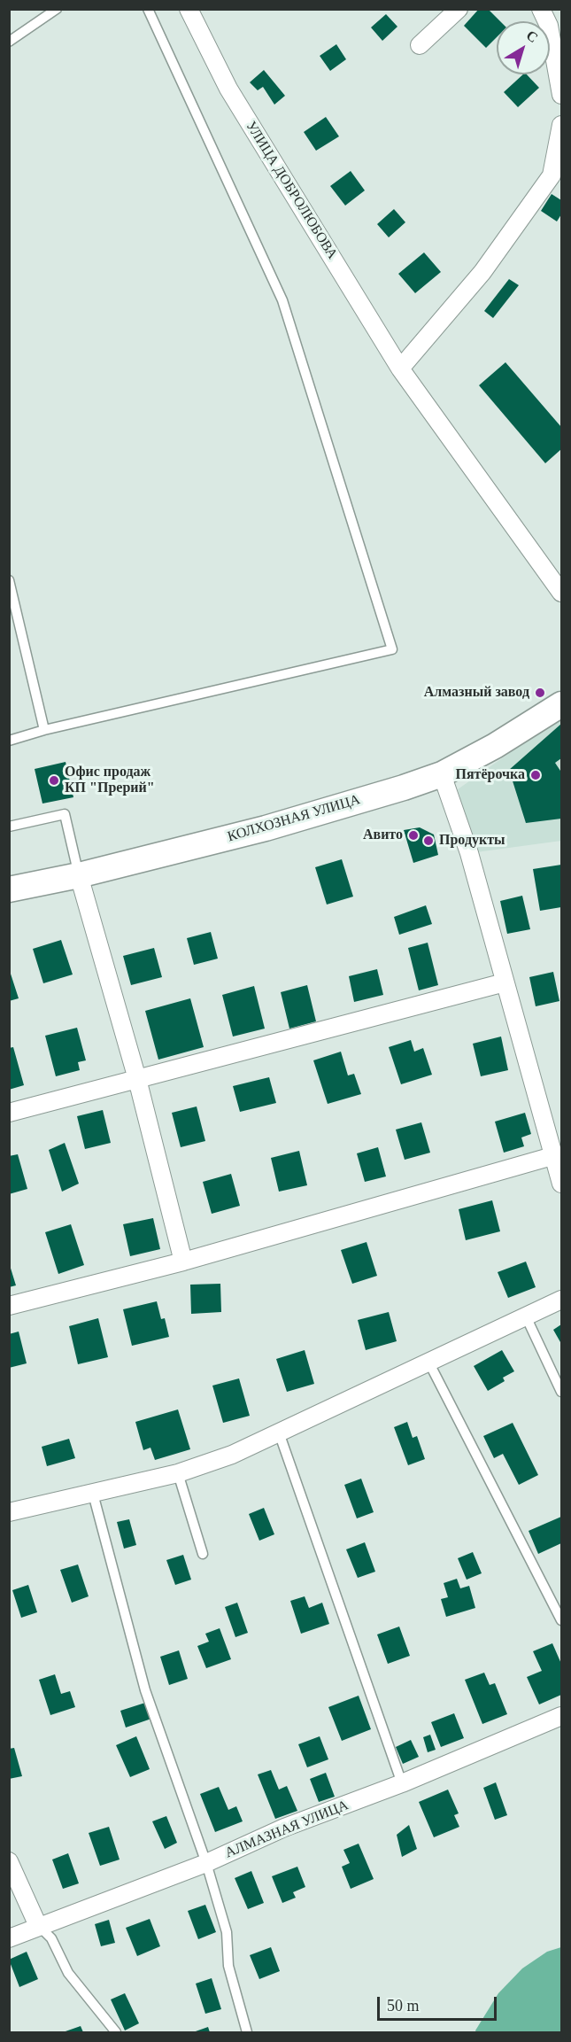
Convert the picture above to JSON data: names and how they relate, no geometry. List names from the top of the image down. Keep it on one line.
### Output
{"streets":{"main road":["КОЛХОЗНАЯ УЛИЦА"],"street":["УЛИЦА ДОБРОЛЮБОВА","АЛМАЗНАЯ УЛИЦА"]},"places":["Алмазный завод","Пятёрочка","Офис продаж КП \"Прерий\"","Авито","Продукты"],"scale_bar":"50 m","north":"top right"}
